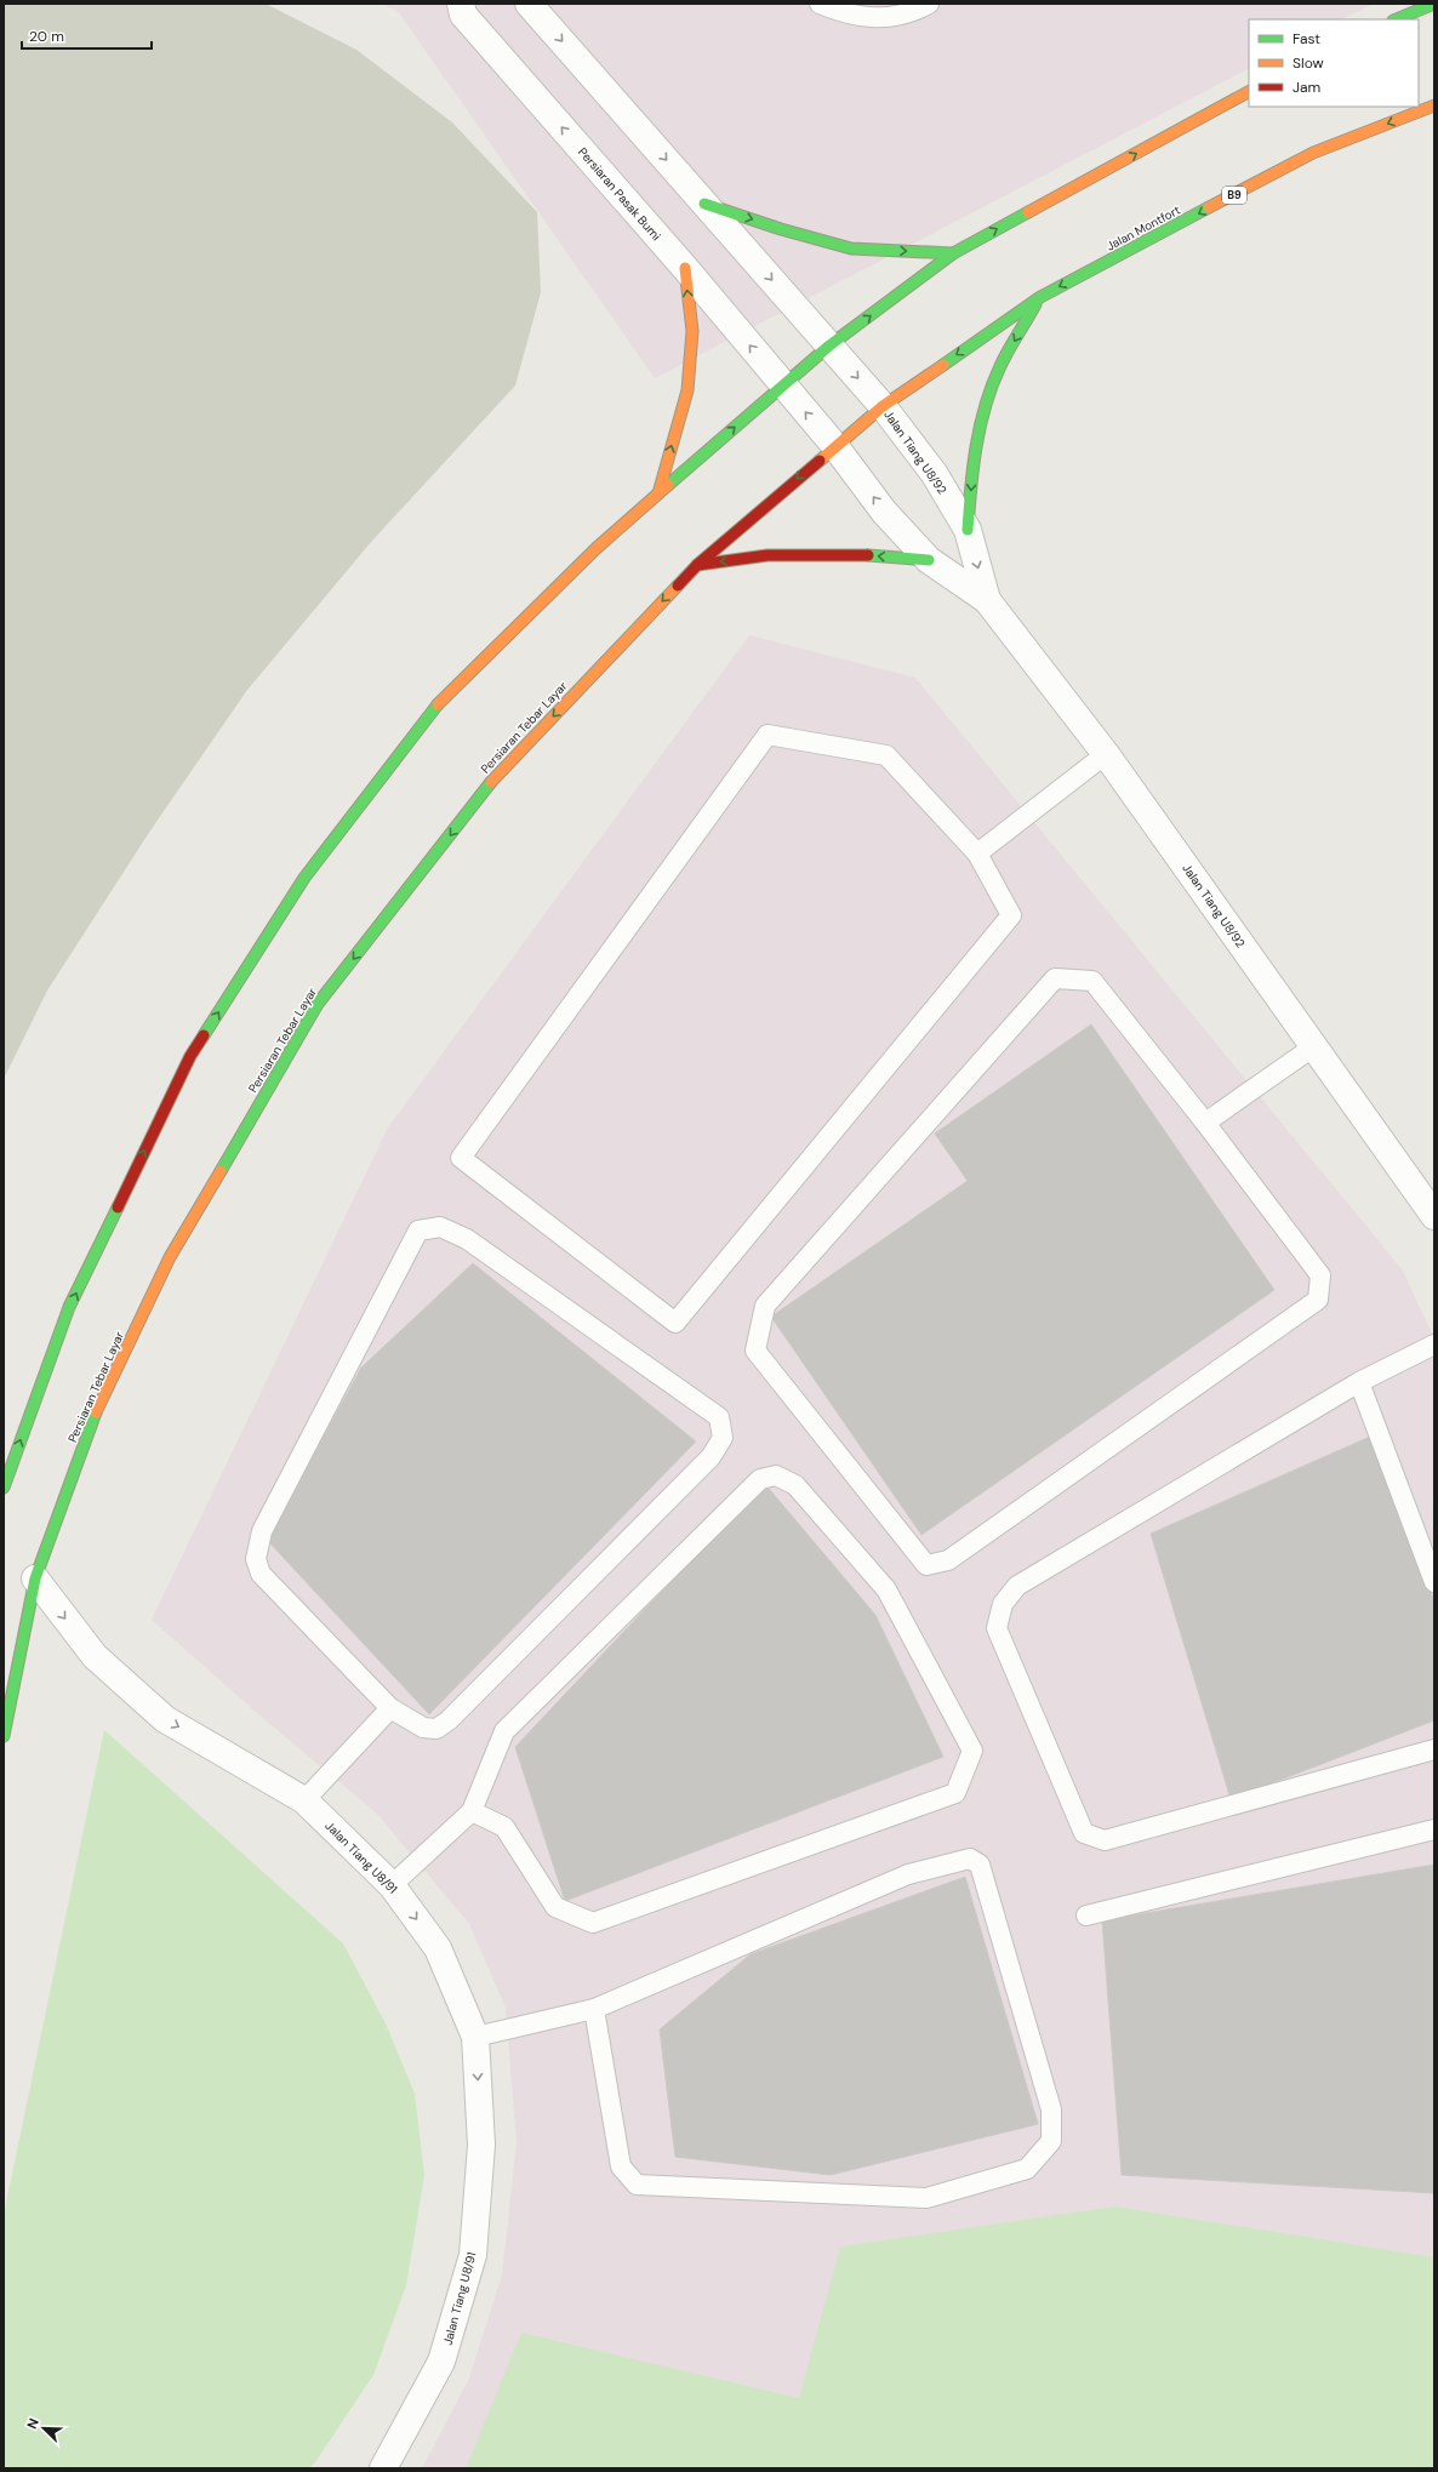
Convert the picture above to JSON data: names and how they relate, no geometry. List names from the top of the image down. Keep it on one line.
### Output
{"streets":{"main road":["B9","Jalan Montfort","Persiaran Tebar Layar"],"street":["Persiaran Pasak Bumi","Jalan Tiang U8/92","Jalan Tiang U8/91"]},"crossings":[["Persiaran Pasak Bumi","Jalan Tiang U8/92"],["Jalan Montfort","Jalan Tiang U8/92"],["Jalan Montfort","Persiaran Tebar Layar"],["Jalan Tiang U8/92","Persiaran Tebar Layar"],["Persiaran Tebar Layar","Jalan Tiang U8/91"]],"one_way":["Jalan Tiang U8/91"],"legend":["Fast","Slow","Jam"],"scale_bar":"20 m","north":"top left"}
